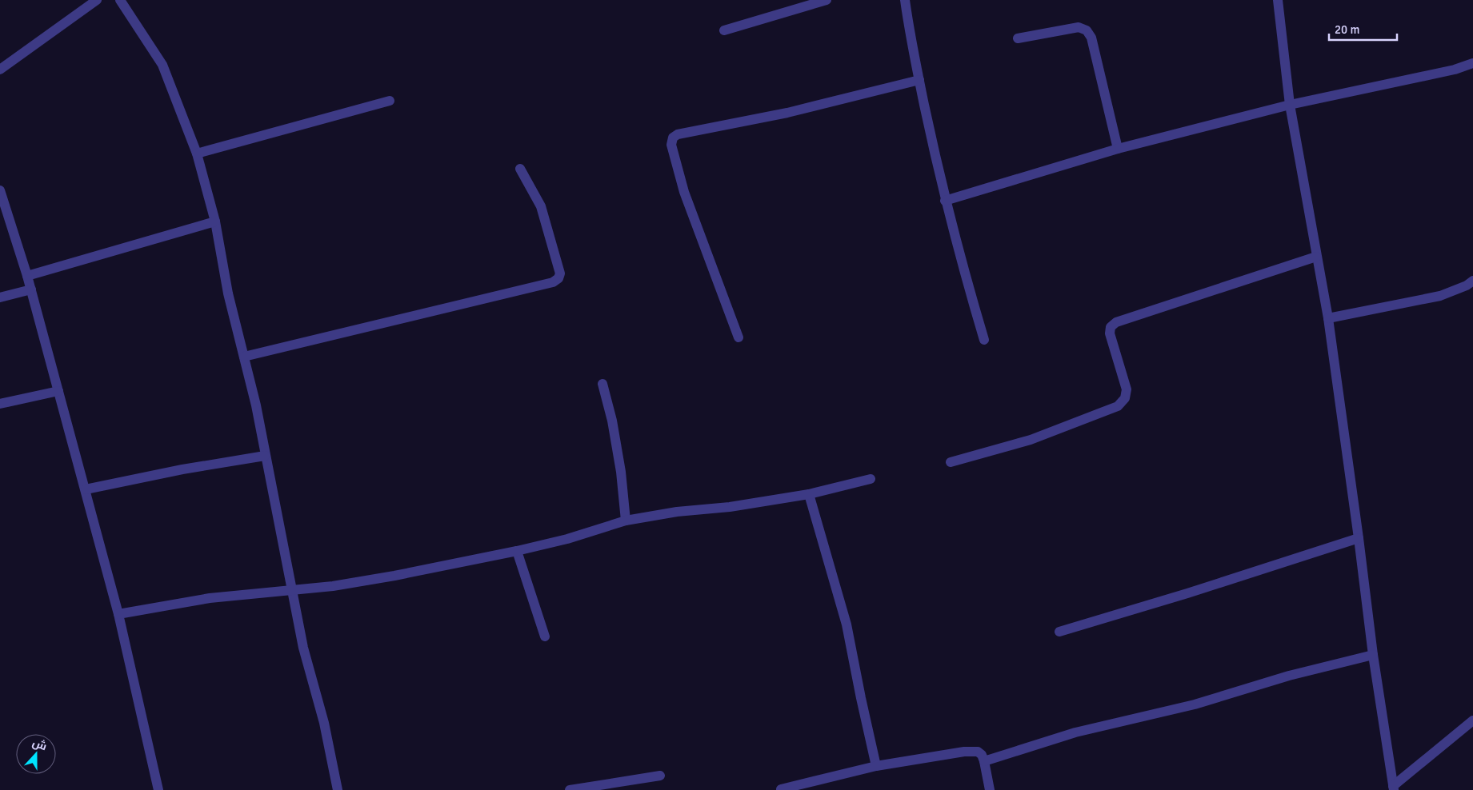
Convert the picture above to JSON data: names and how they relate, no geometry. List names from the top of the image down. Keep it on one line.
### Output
{"scale_bar":"20 m","north":"top"}
